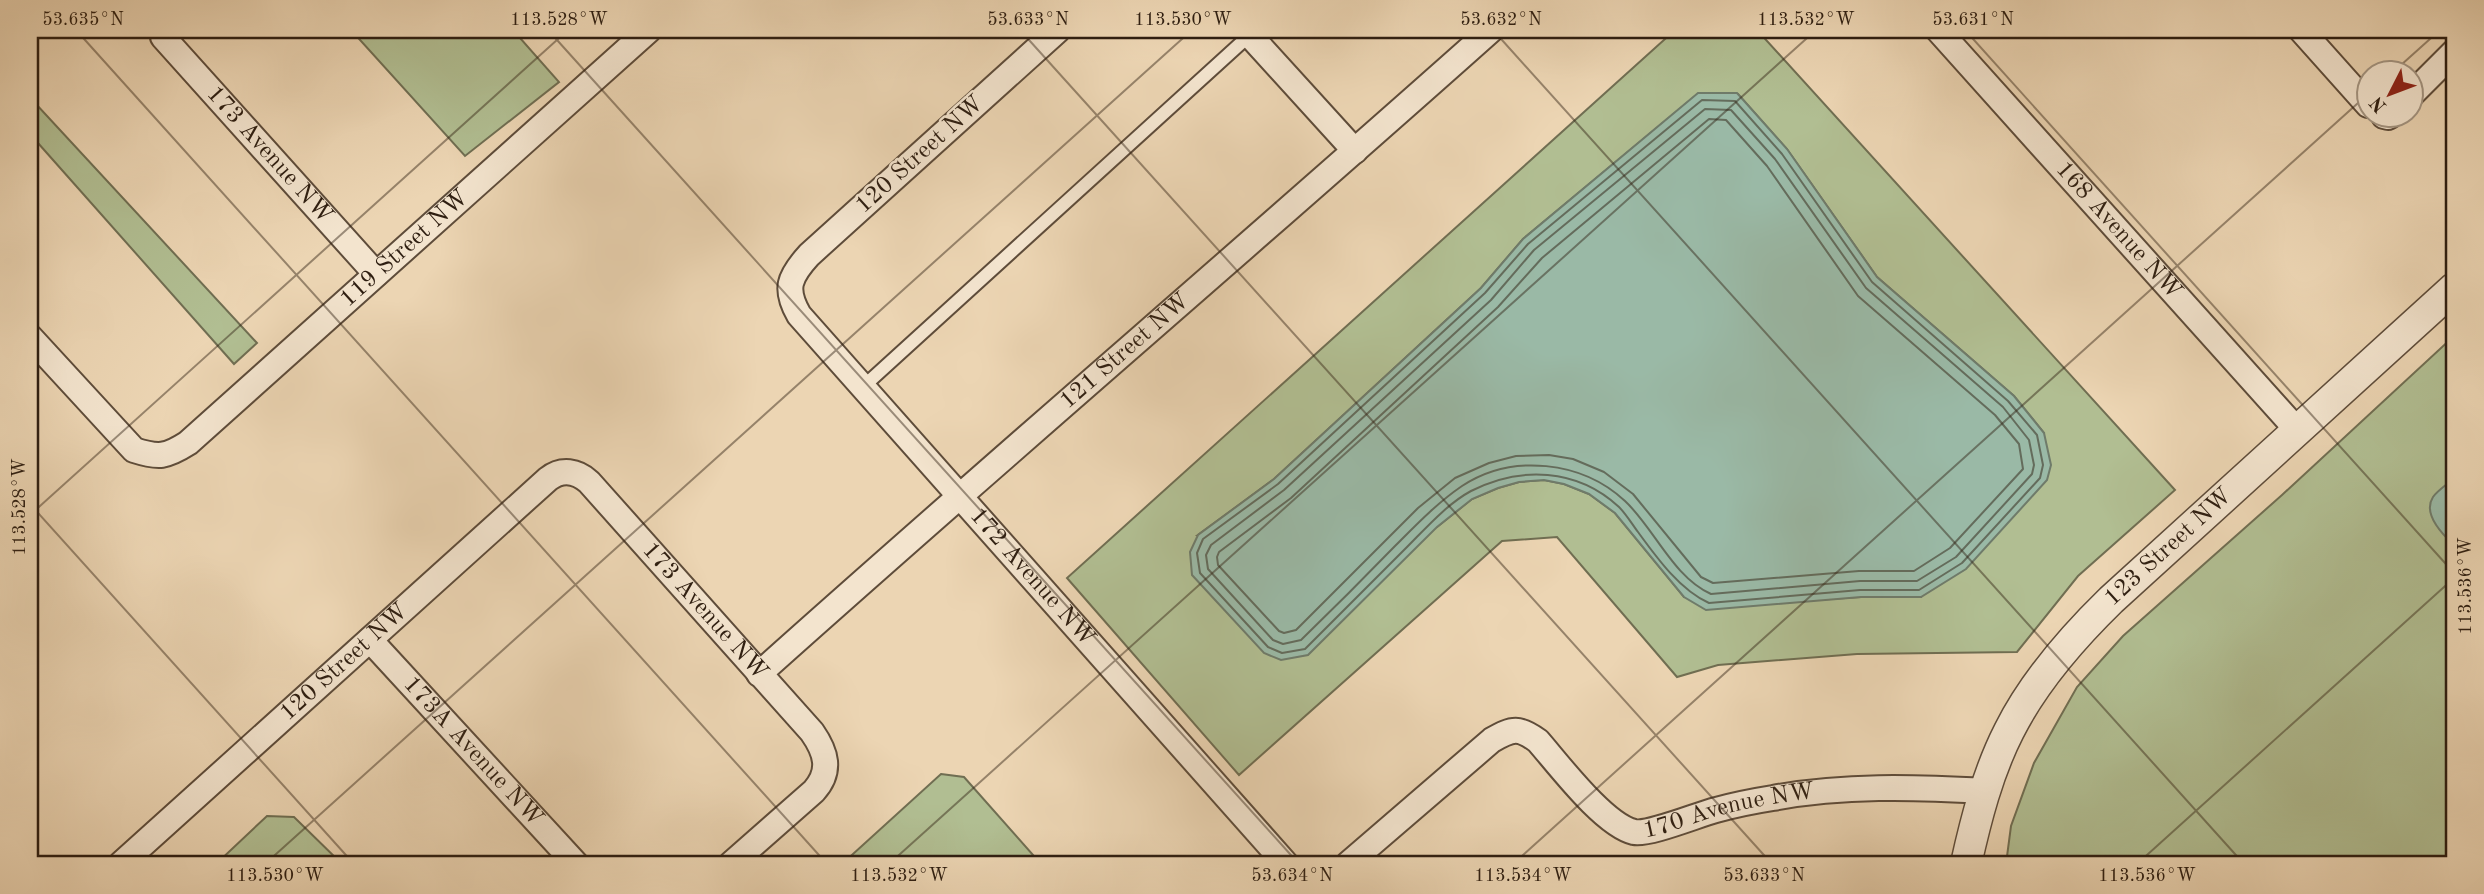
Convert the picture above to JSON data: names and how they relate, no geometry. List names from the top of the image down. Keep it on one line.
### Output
{"streets":{"street":["120 Street NW","173 Avenue NW","168 Avenue NW","119 Street NW","121 Street NW","123 Street NW","172 Avenue NW","173A Avenue NW","170 Avenue NW"]},"crossings":[["120 Street NW","173 Avenue NW"],["120 Street NW","172 Avenue NW"],["120 Street NW","173A Avenue NW"],["173 Avenue NW","119 Street NW"],["173 Avenue NW","121 Street NW"],["168 Avenue NW","123 Street NW"],["121 Street NW","172 Avenue NW"],["123 Street NW","170 Avenue NW"]],"north":"bottom left","coordinates":["53.635°N","113.528°W","53.633°N","113.530°W","53.632°N","113.532°W","53.631°N","113.536°W","53.634°N","113.534°W"]}
